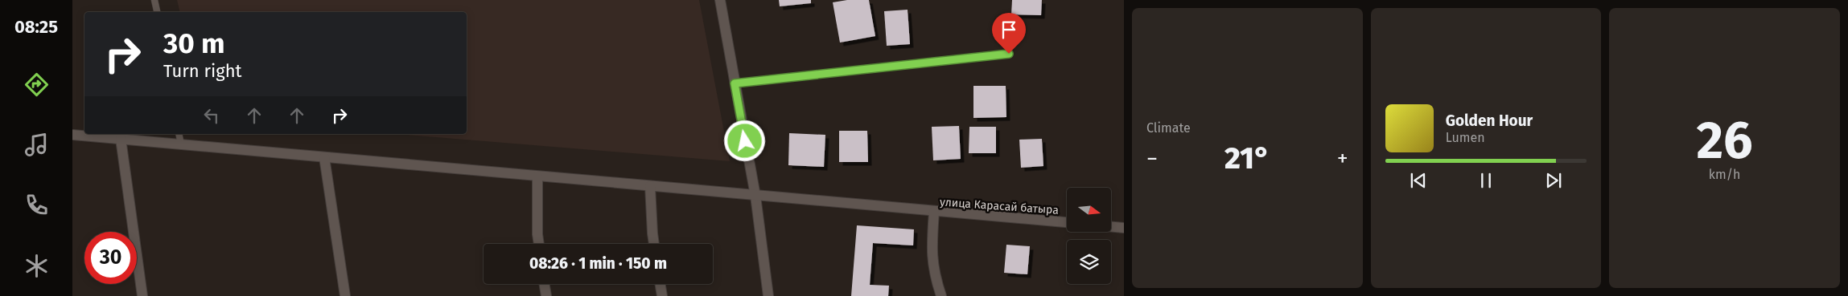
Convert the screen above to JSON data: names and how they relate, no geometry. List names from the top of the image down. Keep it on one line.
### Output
{"streets":{"street":["улица Карасай батыра"]},"north":"right","page":{"tabs":"08:25","tile":["Climate",["26","km/h"]],"turn":["30 m","Turn right"],"song":["Golden Hour","Lumen"],"heat":["−","21°","+"],"limit":"30","trip":"08:26 · 1 min · 150 m"}}
